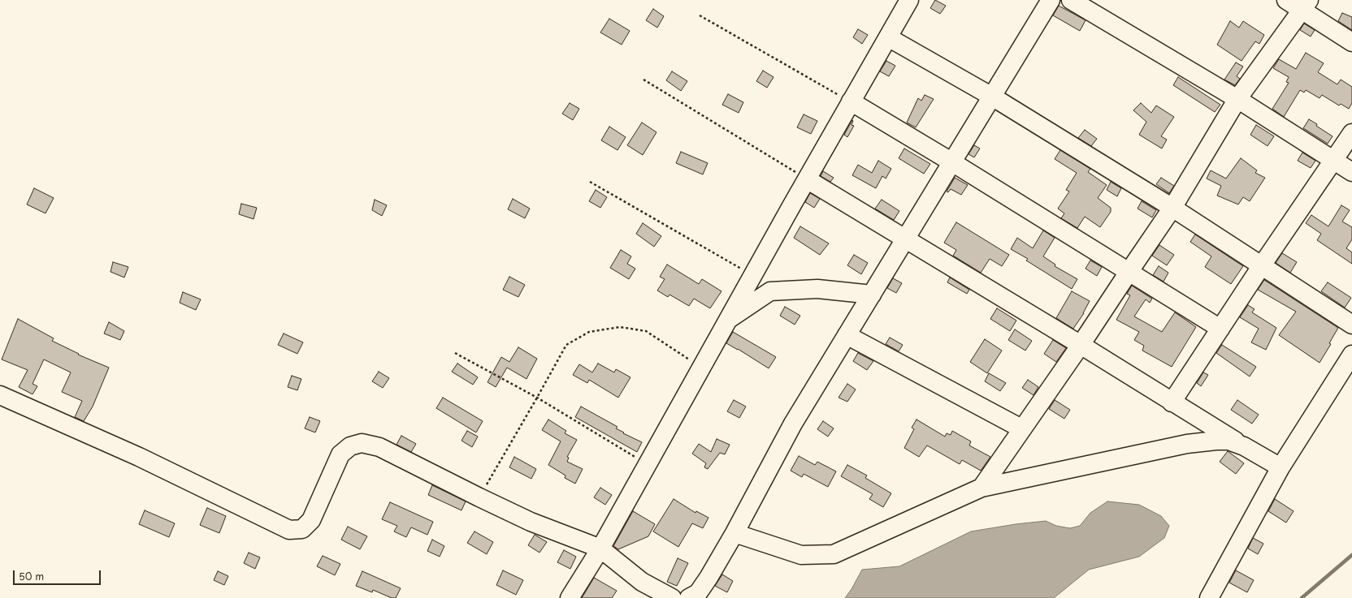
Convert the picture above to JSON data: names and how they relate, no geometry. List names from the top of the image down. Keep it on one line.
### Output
{"scale_bar":"50 m"}
